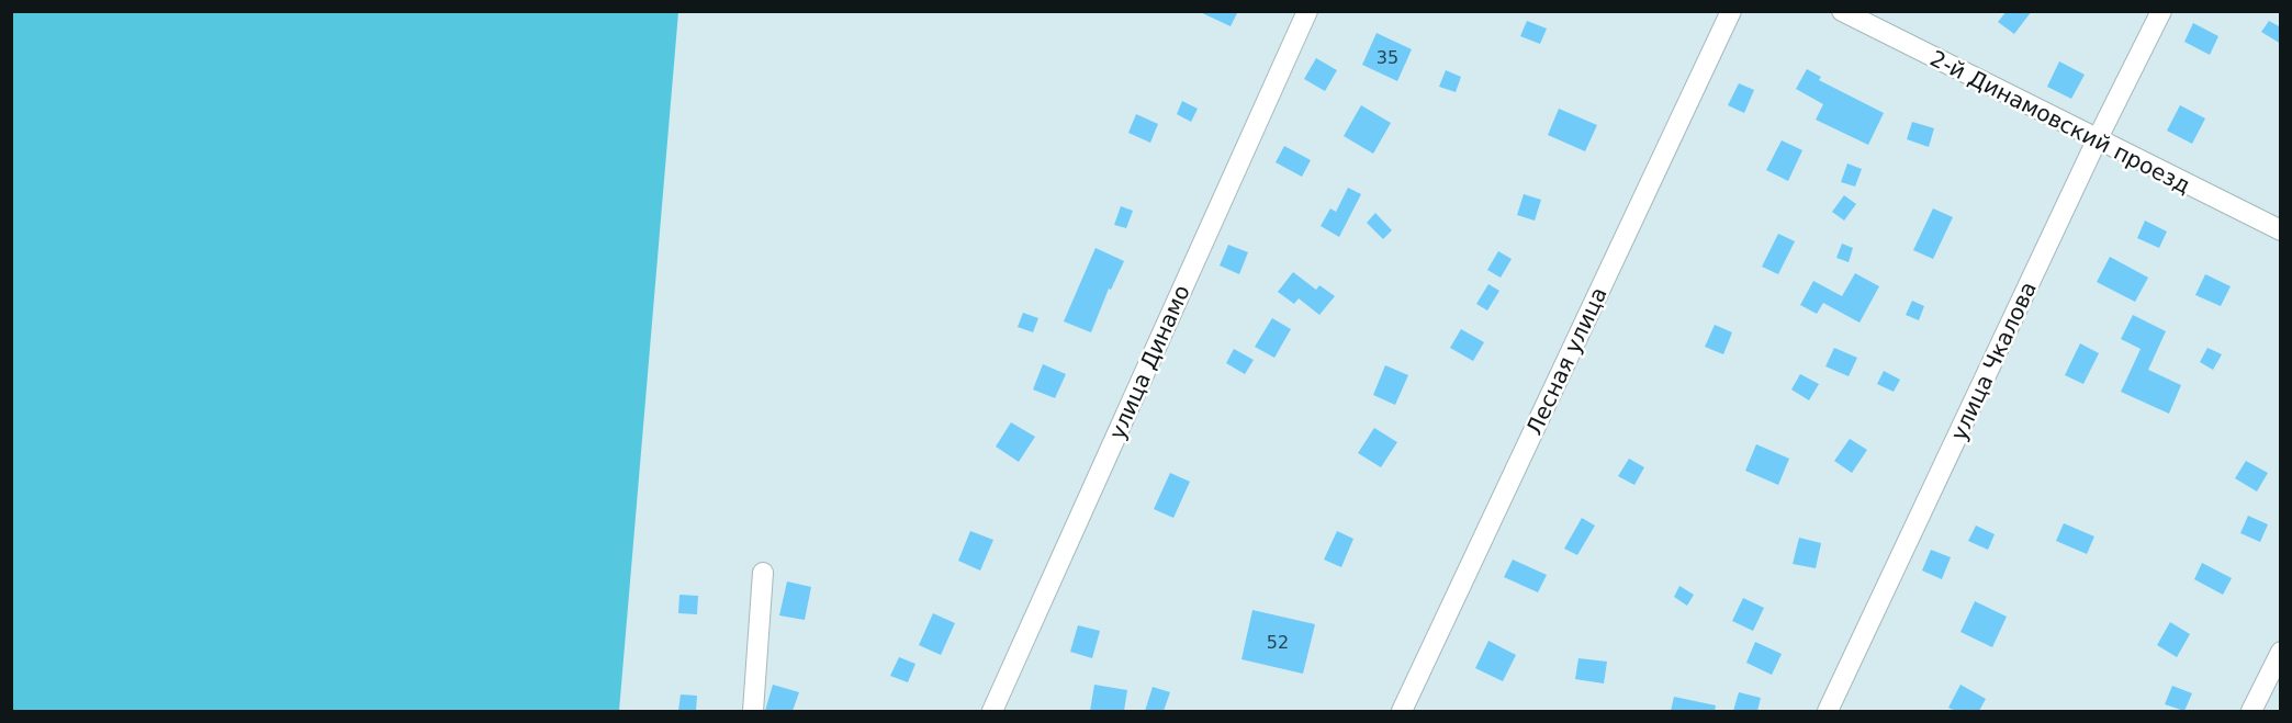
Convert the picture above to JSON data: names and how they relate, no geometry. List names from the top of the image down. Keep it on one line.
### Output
{"streets":{"street":["2-й Динамовский проезд","Лесная улица","улица Чкалова","улица Динамо"]},"crossings":[["2-й Динамовский проезд","улица Чкалова"]],"house_numbers":["35","52"]}
